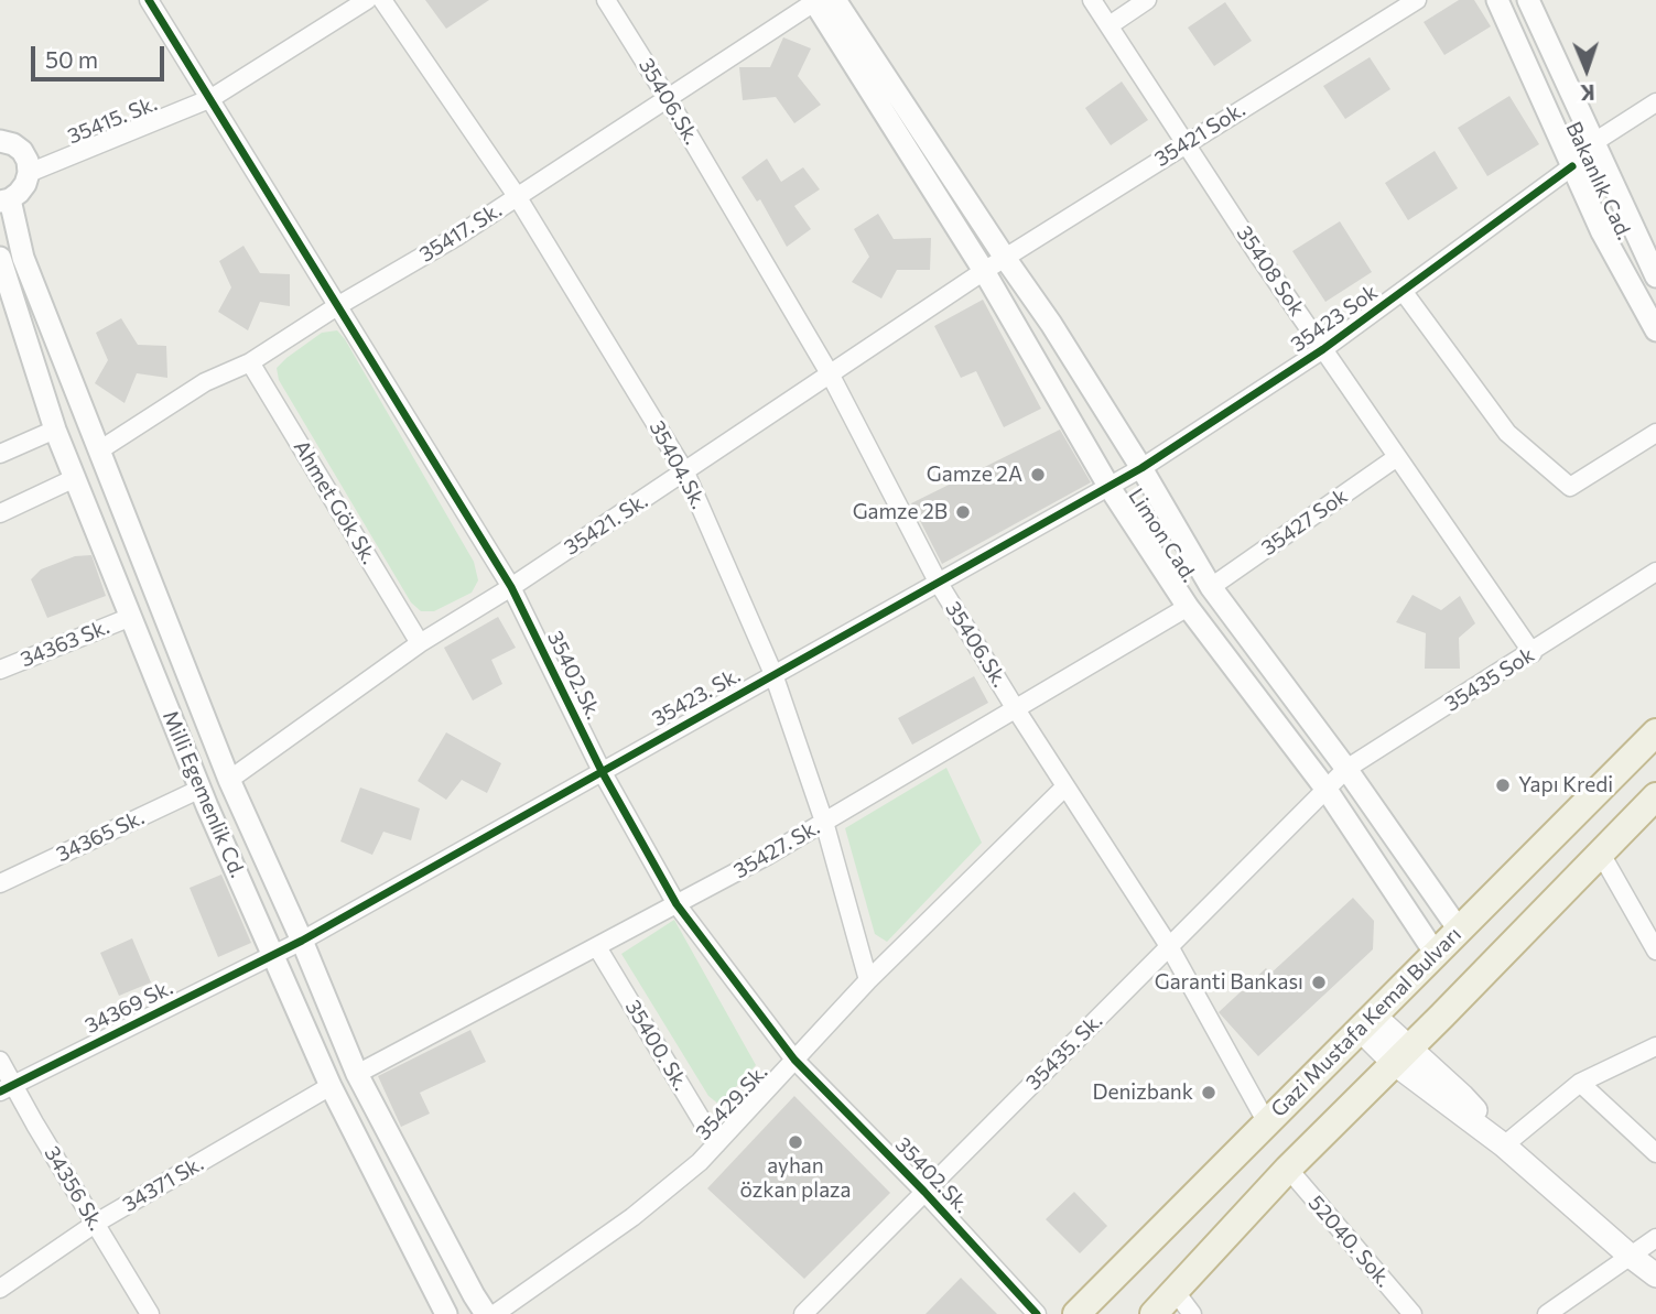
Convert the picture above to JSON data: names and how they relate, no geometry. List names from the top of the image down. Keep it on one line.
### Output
{"streets":{"highway":["Gazi Mustafa Kemal Bulvarı"],"street":["35406.Sk.","35415. Sk.","35421 Sok.","Bakanlık Cad.","35417. Sk.","35408 Sok","35423 Sok","35404.Sk.","Ahmet Gök Sk.","35427 Sok","35421. Sk.","Limon Cad.","34363 Sk.","35402.Sk.","35435 Sok","35423. Sk.","Milli Egemenlik Cd.","34365 Sk.","35427. Sk.","34369 Sk.","35400. Sk.","35435. Sk.","35429.Sk.","34371 Sk.","34356 Sk.","52040. Sok."]},"crossings":[["35406.Sk.","35417. Sk."],["35406.Sk.","35421. Sk."],["35406.Sk.","35423. Sk."],["35406.Sk.","35427. Sk."],["35406.Sk.","Gazi Mustafa Kemal Bulvarı"],["35406.Sk.","35435. Sk."],["35406.Sk.","35429.Sk."],["35415. Sk.","35402.Sk."],["35421 Sok.","35408 Sok"],["35421 Sok.","35421. Sk."],["35421 Sok.","Limon Cad."],["Bakanlık Cad.","35423 Sok"],["35417. Sk.","35404.Sk."],["35417. Sk.","Ahmet Gök Sk."],["35417. Sk.","Limon Cad."],["35417. Sk.","35402.Sk."],["35408 Sok","35423 Sok"],["35408 Sok","35427 Sok"],["35408 Sok","35435 Sok"],["35423 Sok","Limon Cad."],["35423 Sok","35423. Sk."],["35404.Sk.","35421. Sk."],["35404.Sk.","35423. Sk."],["35404.Sk.","35427. Sk."],["35404.Sk.","35429.Sk."],["Ahmet Gök Sk.","35421. Sk."],["35427 Sok","Limon Cad."],["35421. Sk.","Limon Cad."],["35421. Sk.","35402.Sk."],["Limon Cad.","35435 Sok"],["Limon Cad.","35423. Sk."],["Limon Cad.","35427. Sk."],["Limon Cad.","Gazi Mustafa Kemal Bulvarı"],["Limon Cad.","35435. Sk."],["34363 Sk.","Milli Egemenlik Cd."],["35402.Sk.","35423. Sk."],["35402.Sk.","35427. Sk."],["35402.Sk.","35435. Sk."],["35402.Sk.","35429.Sk."],["35435 Sok","35435. Sk."],["35423. Sk.","34369 Sk."],["Milli Egemenlik Cd.","34365 Sk."],["Milli Egemenlik Cd.","34369 Sk."],["Milli Egemenlik Cd.","34371 Sk."],["35427. Sk.","35400. Sk."],["34369 Sk.","34356 Sk."],["35400. Sk.","35429.Sk."],["34371 Sk.","34356 Sk."]],"places":["Gamze 2A","Gamze 2B","Yapı Kredi","Garanti Bankası","Denizbank","ayhan özkan plaza"],"scale_bar":"50 m","north":"bottom"}
